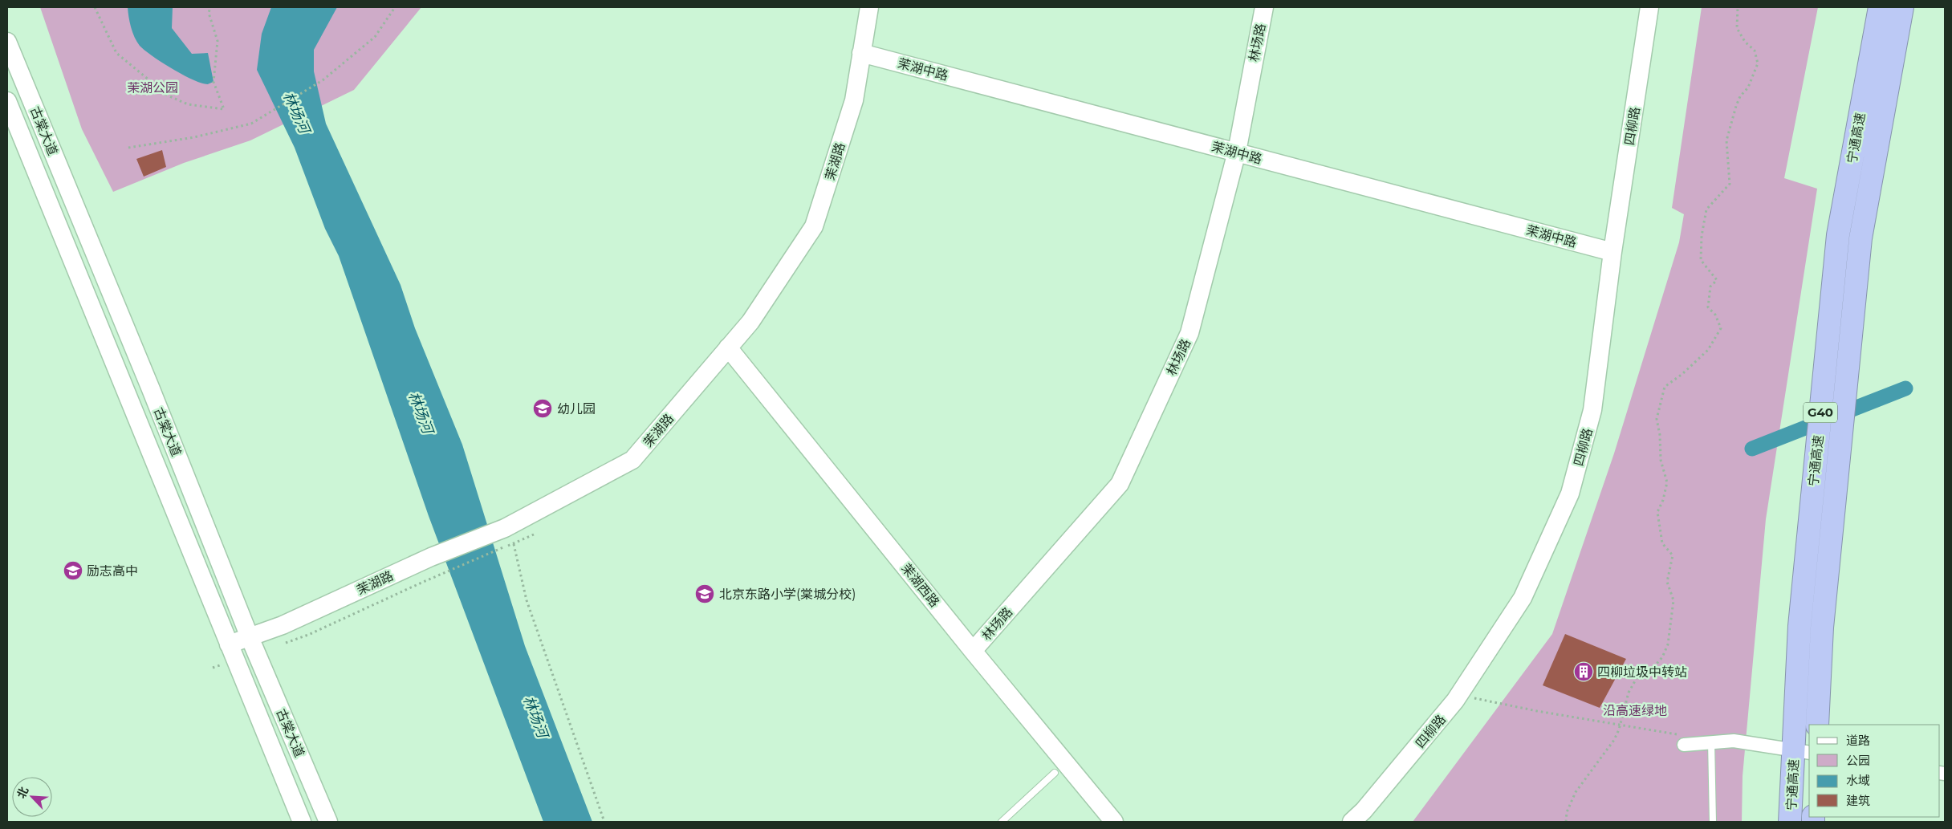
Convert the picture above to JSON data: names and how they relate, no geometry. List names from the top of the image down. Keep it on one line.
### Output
{"streets":{"highway":["宁通高速","G40"],"street":["林场路","茉湖中路","四柳路","古棠大道","茉湖路","茉湖西路"]},"crossings":[["林场路","茉湖中路"],["林场路","茉湖西路"],["茉湖中路","四柳路"],["茉湖中路","茉湖路"],["古棠大道","茉湖路"],["茉湖路","茉湖西路"]],"water":["林场河"],"parks":["茉湖公园","沿高速绿地"],"places":{"school or university":["幼儿园","励志高中","北京东路小学(棠城分校)"],"building":["四柳垃圾中转站"]},"legend":["道路","公园","水域","建筑"],"north":"top left"}
